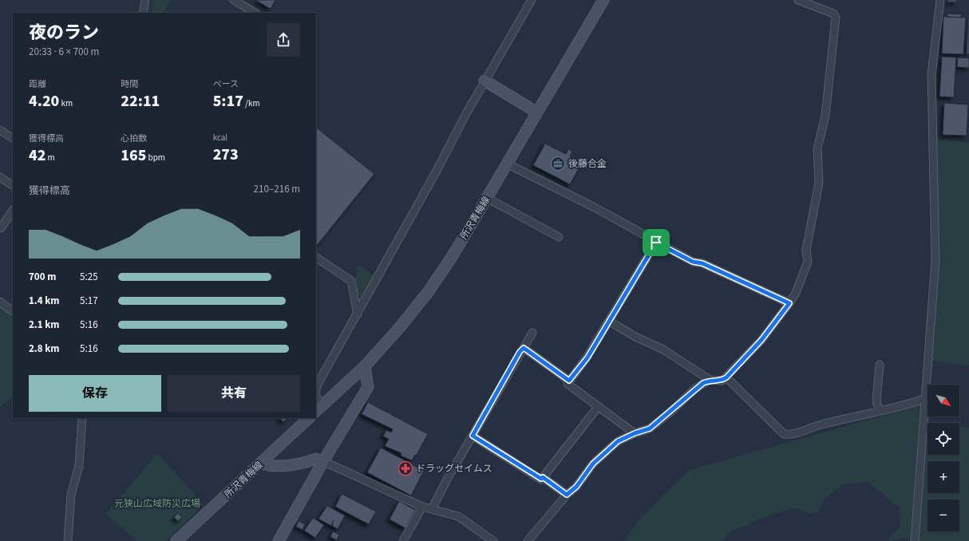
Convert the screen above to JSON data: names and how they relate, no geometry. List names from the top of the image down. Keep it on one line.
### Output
{"streets":{"main road":["所沢青梅線"]},"parks":["元狭山広域防災広場"],"places":{"office":["後藤合金"],"pharmacy":["ドラッグセイムス"]},"north":"bottom right","page":{"heading":["夜のラン","20:33 · 6 × 700 m"],"stats":[["距離","4.20 km"],["時間","22:11"],["ペース","5:17 /km"],["獲得標高","42 m"],["心拍数","165 bpm"],["kcal","273"]],"chart":["獲得標高","210–216 m"],"list":[{"name":"700 m","note":"5:25"},{"name":"1.4 km","note":"5:17"},{"name":"2.1 km","note":"5:16"},{"name":"2.8 km","note":"5:16"}],"buttons":["保存","共有"],"map_buttons":["+","−"]}}
